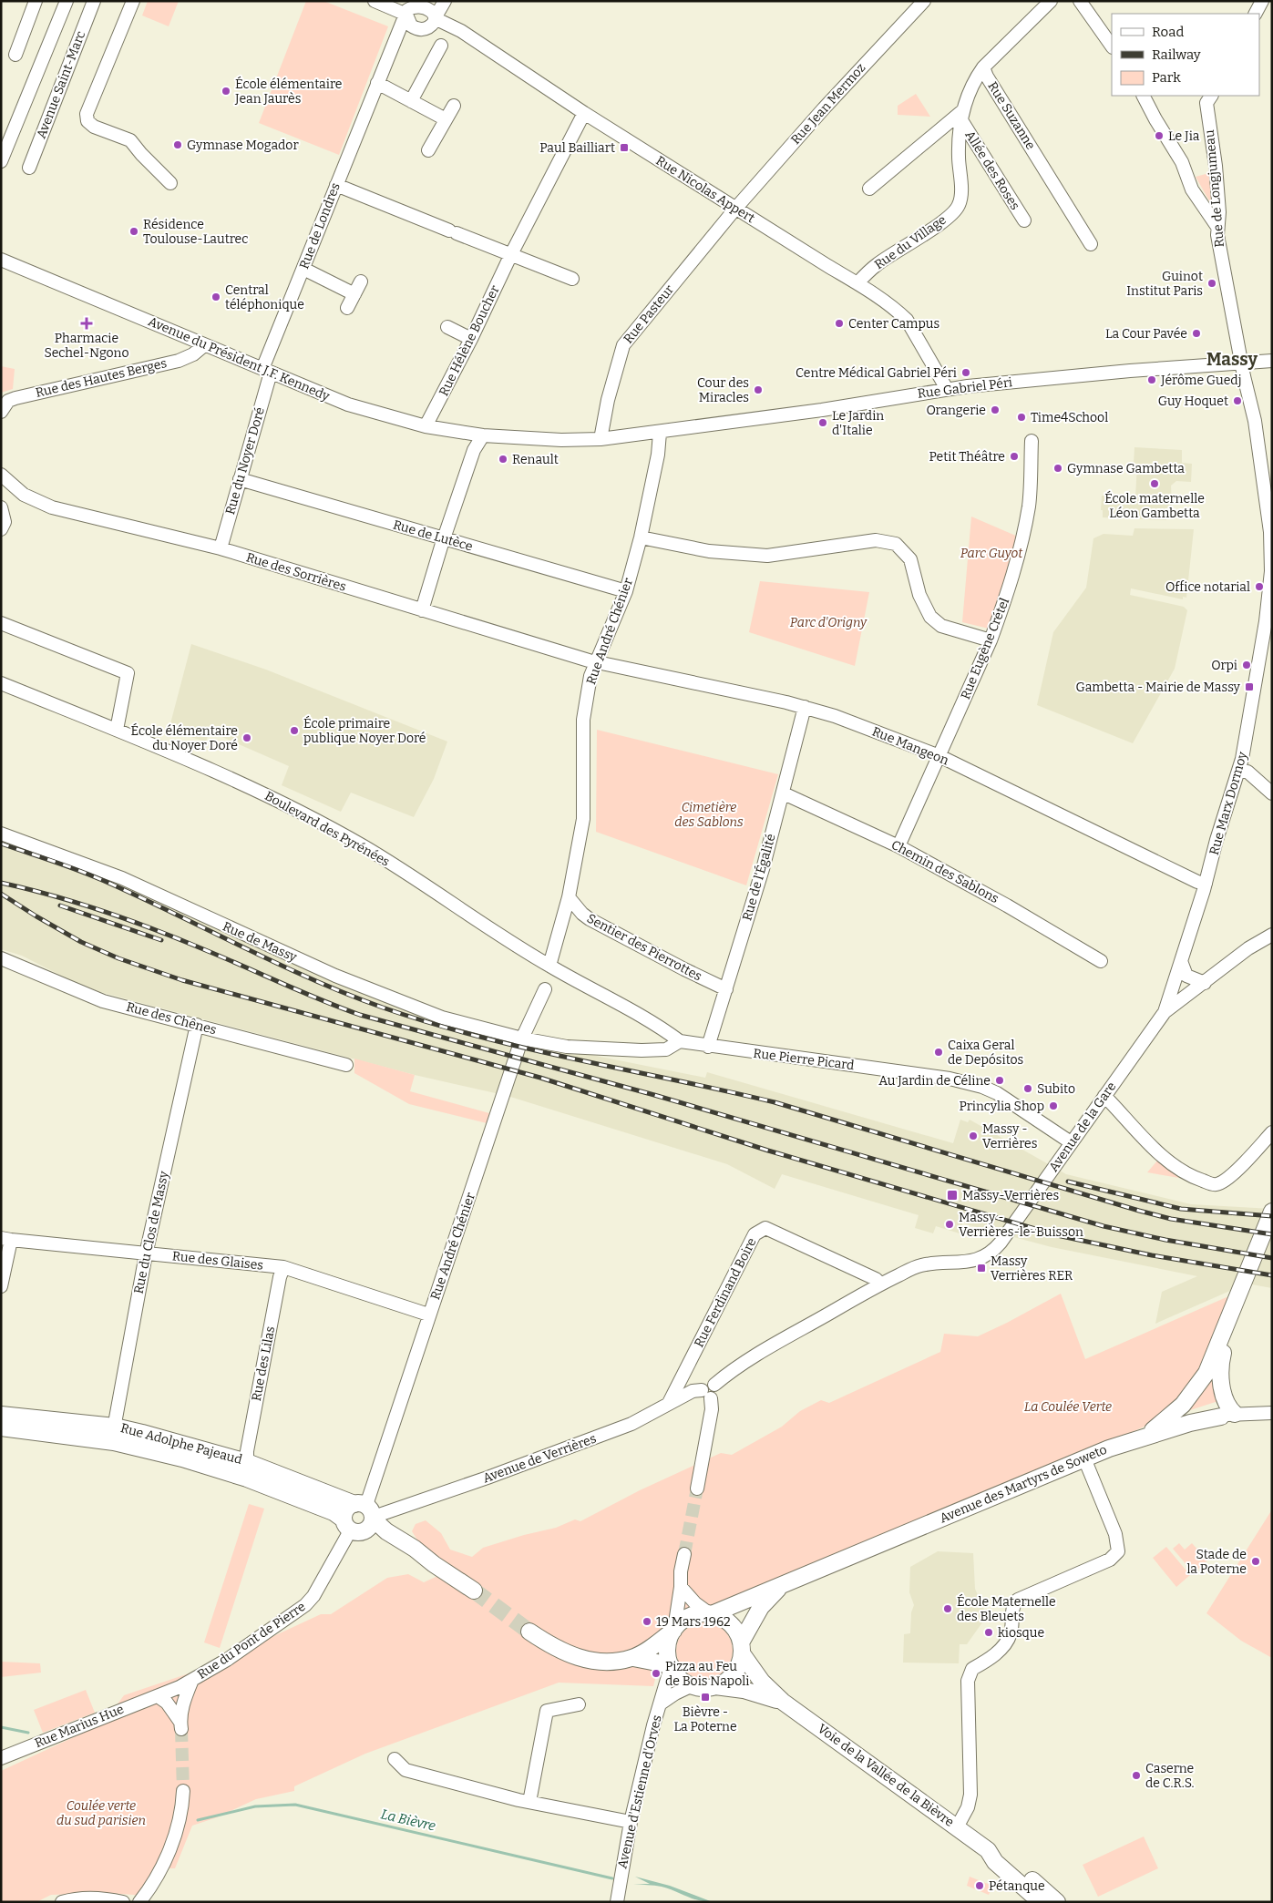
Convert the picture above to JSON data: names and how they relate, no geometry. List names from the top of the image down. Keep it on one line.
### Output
{"streets":{"main road":["Rue Adolphe Pajeaud","Avenue des Martyrs de Soweto","Voie de la Vallée de la Bièvre"],"street":["Avenue Saint-Marc","Rue Jean Mermoz","Rue Suzanne","Allée des Roses","Rue de Longjumeau","Rue Nicolas Appert","Rue de Londres","Rue du Village","Rue Pasteur","Rue Hélène Boucher","Avenue du Président J.F. Kennedy","Rue des Hautes Berges","Rue Gabriel Péri","Rue du Noyer Doré","Rue de Lutèce","Rue des Sorrières","Rue André Chénier","Rue Eugène Crétel","Rue Mangeon","Rue Marx Dormoy","Boulevard des Pyrénées","Chemin des Sablons","Rue de l'Égalité","Rue de Massy","Sentier des Pierrottes","Rue des Chênes","Rue Pierre Picard","Avenue de la Gare","Rue du Clos de Massy","Rue des Glaises","Rue Ferdinand Boire","Rue des Lilas","Avenue de Verrières","Rue du Pont de Pierre","Rue Marius Hue","Avenue d'Estienne d'Orves"]},"crossings":[["Rue Jean Mermoz","Rue Nicolas Appert"],["Rue Jean Mermoz","Rue Pasteur"],["Rue Suzanne","Rue du Village"],["Allée des Roses","Rue du Village"],["Rue de Longjumeau","Rue Gabriel Péri"],["Rue de Longjumeau","Rue Marx Dormoy"],["Rue Nicolas Appert","Rue de Londres"],["Rue Nicolas Appert","Rue du Village"],["Rue Nicolas Appert","Rue Pasteur"],["Rue Nicolas Appert","Rue Hélène Boucher"],["Rue Nicolas Appert","Rue Gabriel Péri"],["Rue de Londres","Avenue du Président J.F. Kennedy"],["Rue de Londres","Rue du Noyer Doré"],["Rue Pasteur","Avenue du Président J.F. Kennedy"],["Rue Pasteur","Rue Gabriel Péri"],["Rue Hélène Boucher","Avenue du Président J.F. Kennedy"],["Avenue du Président J.F. Kennedy","Rue des Hautes Berges"],["Avenue du Président J.F. Kennedy","Rue Gabriel Péri"],["Avenue du Président J.F. Kennedy","Rue du Noyer Doré"],["Rue Gabriel Péri","Rue André Chénier"],["Rue du Noyer Doré","Rue de Lutèce"],["Rue du Noyer Doré","Rue des Sorrières"],["Rue de Lutèce","Rue André Chénier"],["Rue des Sorrières","Rue André Chénier"],["Rue des Sorrières","Rue Mangeon"],["Rue André Chénier","Rue Mangeon"],["Rue André Chénier","Boulevard des Pyrénées"],["Rue André Chénier","Rue de Massy"],["Rue André Chénier","Sentier des Pierrottes"],["Rue André Chénier","Rue des Glaises"],["Rue André Chénier","Rue Adolphe Pajeaud"],["Rue André Chénier","Avenue de Verrières"],["Rue Eugène Crétel","Rue Mangeon"],["Rue Eugène Crétel","Chemin des Sablons"],["Rue Mangeon","Rue Marx Dormoy"],["Rue Mangeon","Rue de l'Égalité"],["Rue Marx Dormoy","Avenue de la Gare"],["Boulevard des Pyrénées","Rue Pierre Picard"],["Chemin des Sablons","Rue de l'Égalité"],["Rue de l'Égalité","Sentier des Pierrottes"],["Rue de l'Égalité","Rue Pierre Picard"],["Rue des Chênes","Rue du Clos de Massy"],["Rue Pierre Picard","Avenue de la Gare"],["Avenue de la Gare","Rue Ferdinand Boire"],["Rue du Clos de Massy","Rue des Glaises"],["Rue du Clos de Massy","Rue Adolphe Pajeaud"],["Rue des Glaises","Rue des Lilas"],["Rue Ferdinand Boire","Avenue de Verrières"],["Rue des Lilas","Rue Adolphe Pajeaud"],["Rue Adolphe Pajeaud","Avenue de Verrières"],["Rue Adolphe Pajeaud","Rue du Pont de Pierre"],["Avenue des Martyrs de Soweto","Voie de la Vallée de la Bièvre"],["Avenue des Martyrs de Soweto","Avenue d'Estienne d'Orves"],["Rue du Pont de Pierre","Rue Marius Hue"],["Voie de la Vallée de la Bièvre","Avenue d'Estienne d'Orves"]],"districts":["Massy"],"water":["La Bièvre"],"parks":["Parc Guyot","Parc d'Origny","Cimetière des Sablons","La Coulée Verte","Coulée verte du sud parisien"],"places":{"other":["École élémentaire Jean Jaurès","Le Jia","Gymnase Mogador","Résidence Toulouse-Lautrec","Guinot Institut Paris","Central téléphonique","Center Campus","La Cour Pavée","Centre Médical Gabriel Péri","Jérôme Guedj","Cour des Miracles","Guy Hoquet","Orangerie","Time4School","Le Jardin d'Italie","Petit Théâtre","Renault","Gymnase Gambetta","École maternelle Léon Gambetta","Office notarial","Orpi","École primaire publique Noyer Doré","École élémentaire du Noyer Doré","Caixa Geral de Depósitos","Au Jardin de Céline","Subito","Princylia Shop","Massy - Verrières","Massy - Verrières-le-Buisson","Stade de la Poterne","École Maternelle des Bleuets","19 Mars 1962","kiosque","Pizza au Feu de Bois Napoli","Caserne de C.R.S.","Pétanque"],"transit":["Paul Bailliart","Gambetta - Mairie de Massy","Massy-Verrières","Massy Verrières RER","Bièvre - La Poterne"],"health":["Pharmacie Sechel-Ngono"]},"legend":["Road","Railway","Park"]}
